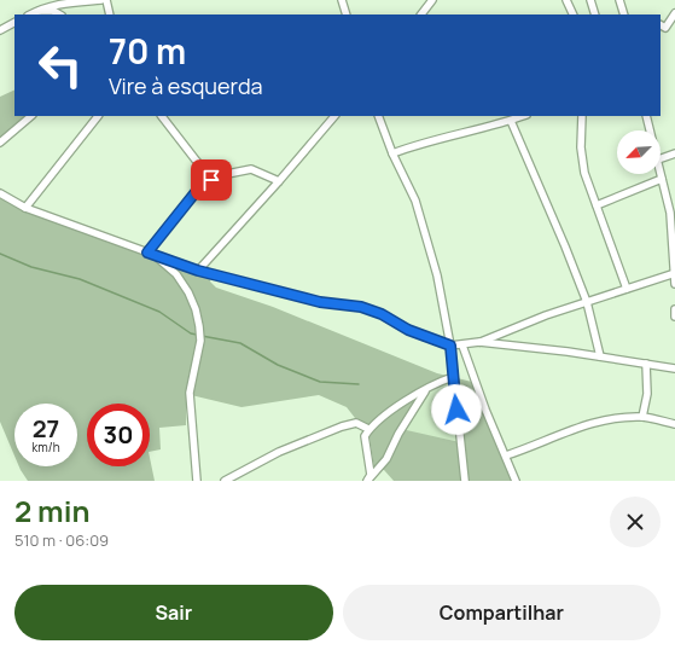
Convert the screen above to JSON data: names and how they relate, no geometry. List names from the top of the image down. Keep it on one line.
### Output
{"north":"bottom left","page":{"turn":["70 m","Vire à esquerda"],"speed":"27 km/h","limit":"30","heading":["2 min","510 m · 06:09"],"buttons":["Sair","Compartilhar"]}}
